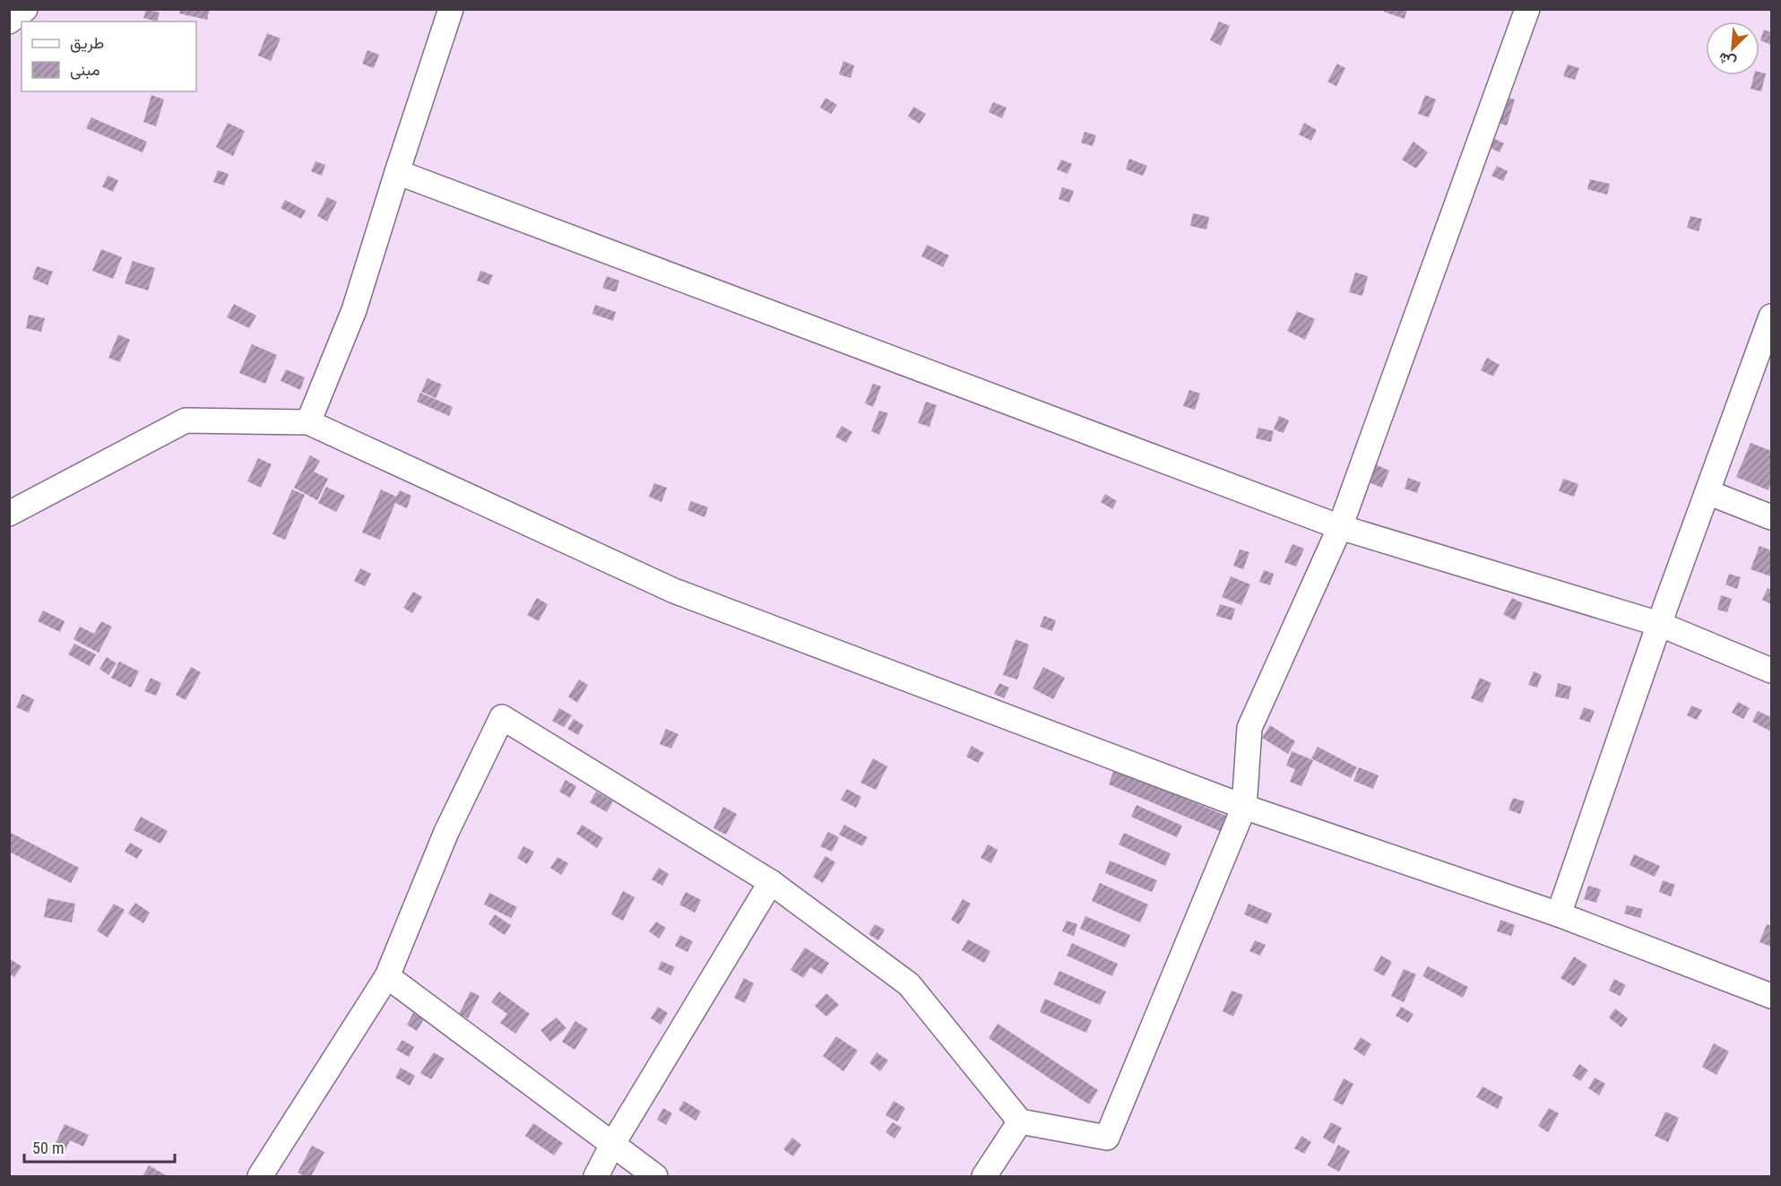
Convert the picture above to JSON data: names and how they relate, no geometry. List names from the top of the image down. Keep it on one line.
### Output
{"legend":["طريق","مبنى"],"scale_bar":"50 m","north":"bottom left"}
